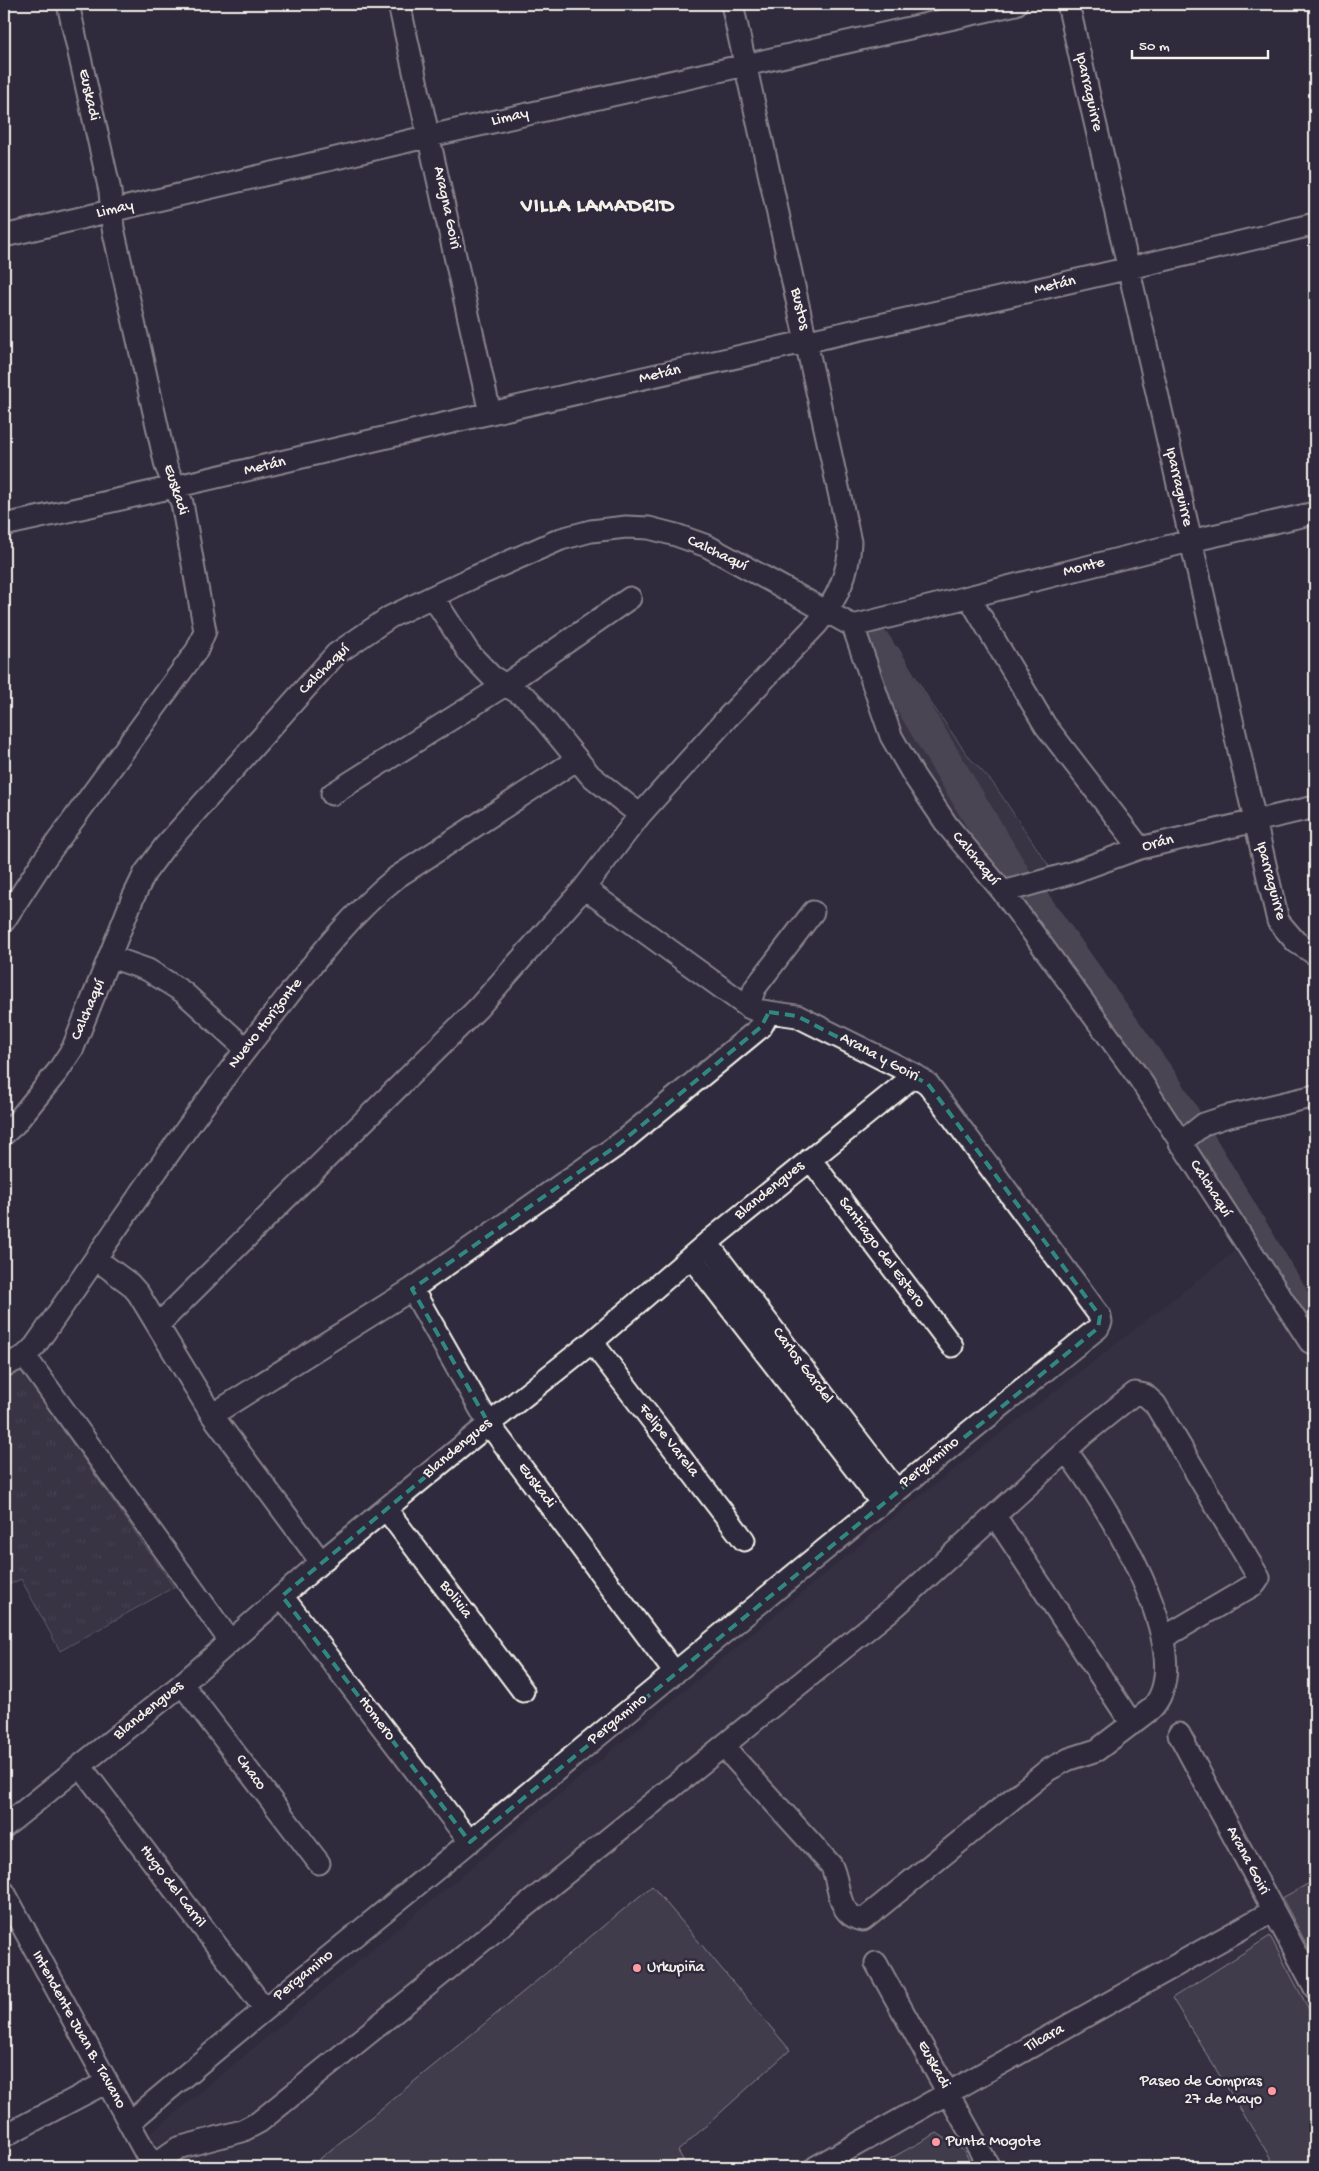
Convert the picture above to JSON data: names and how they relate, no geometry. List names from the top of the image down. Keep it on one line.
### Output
{"streets":{"street":["Iparraguirre","Euskadi","Limay","Aragna Goiri","Metán","Bustos","Calchaquí","Monte","Orán","Nuevo Horizonte","Arana y Goiri","Blandengues","Santiago del Estero","Carlos Gardel","Felipe Varela","Pergamino","Bolivia","Homero","Chaco","Arana Goiri","Hugo del Carril","Intendente Juan B. Tavano","Tilcara"]},"crossings":[["Iparraguirre","Metán"],["Iparraguirre","Monte"],["Iparraguirre","Orán"],["Euskadi","Limay"],["Euskadi","Metán"],["Euskadi","Blandengues"],["Euskadi","Pergamino"],["Euskadi","Tilcara"],["Limay","Aragna Goiri"],["Limay","Bustos"],["Aragna Goiri","Metán"],["Metán","Bustos"],["Bustos","Calchaquí"],["Bustos","Arana y Goiri"],["Calchaquí","Monte"],["Calchaquí","Orán"],["Arana y Goiri","Blandengues"],["Arana y Goiri","Pergamino"],["Blandengues","Santiago del Estero"],["Blandengues","Carlos Gardel"],["Blandengues","Felipe Varela"],["Blandengues","Bolivia"],["Blandengues","Homero"],["Blandengues","Chaco"],["Blandengues","Hugo del Carril"],["Carlos Gardel","Pergamino"],["Pergamino","Homero"],["Pergamino","Hugo del Carril"],["Pergamino","Intendente Juan B. Tavano"],["Arana Goiri","Tilcara"]],"districts":["VILLA LAMADRID"],"places":["Urkupiña","Paseo de Compras 27 de Mayo","Punta Mogote"],"scale_bar":"50 m"}
